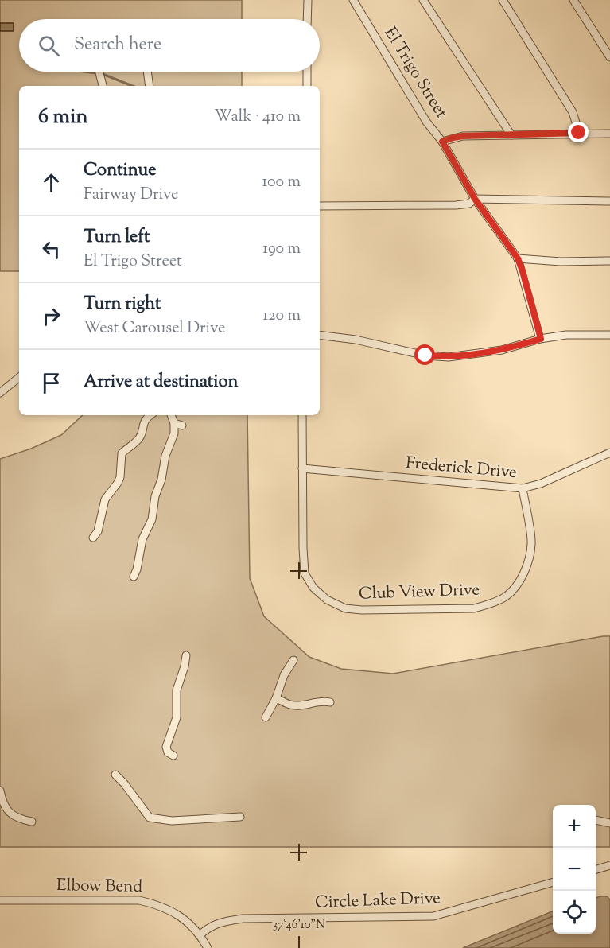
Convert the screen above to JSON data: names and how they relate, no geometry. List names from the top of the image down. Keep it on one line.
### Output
{"streets":{"street":["El Trigo Street","Frederick Drive","Club View Drive","Elbow Bend","Circle Lake Drive"]},"crossings":[["Frederick Drive","Club View Drive"],["Elbow Bend","Circle Lake Drive"]],"page":{"search":"Search here","heading":["6 min","Walk · 410 m"],"list":[["Continue","Fairway Drive","100 m"],["Turn left","El Trigo Street","190 m"],["Turn right","West Carousel Drive","120 m"],"Arrive at destination"],"map_buttons":["+","−"]},"coordinates":["37°46'10\"N"]}
